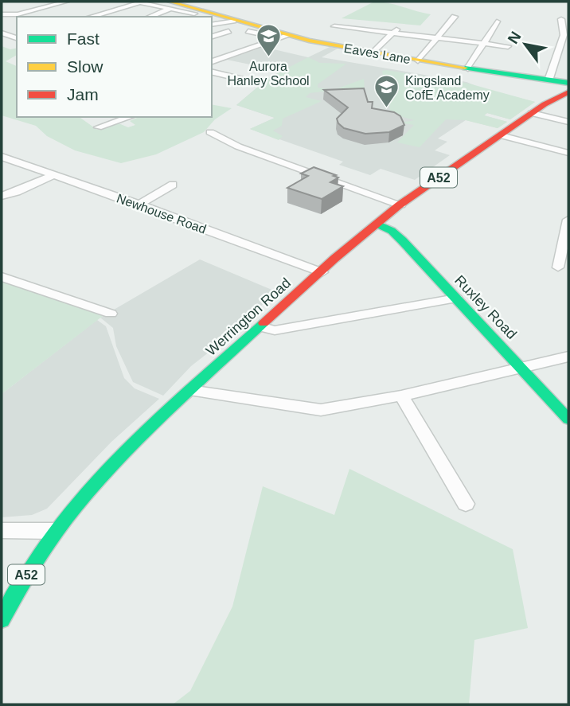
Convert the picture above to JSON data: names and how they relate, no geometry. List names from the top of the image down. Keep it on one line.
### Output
{"streets":{"main road":["Eaves Lane","A52","Ruxley Road","Werrington Road"],"street":["Newhouse Road"]},"crossings":[["Eaves Lane","Werrington Road"],["Newhouse Road","Werrington Road"],["Ruxley Road","Werrington Road"]],"places":{"school or university":["Aurora Hanley School","Kingsland CofE Academy"]},"legend":["Fast","Slow","Jam"],"north":"top left"}
